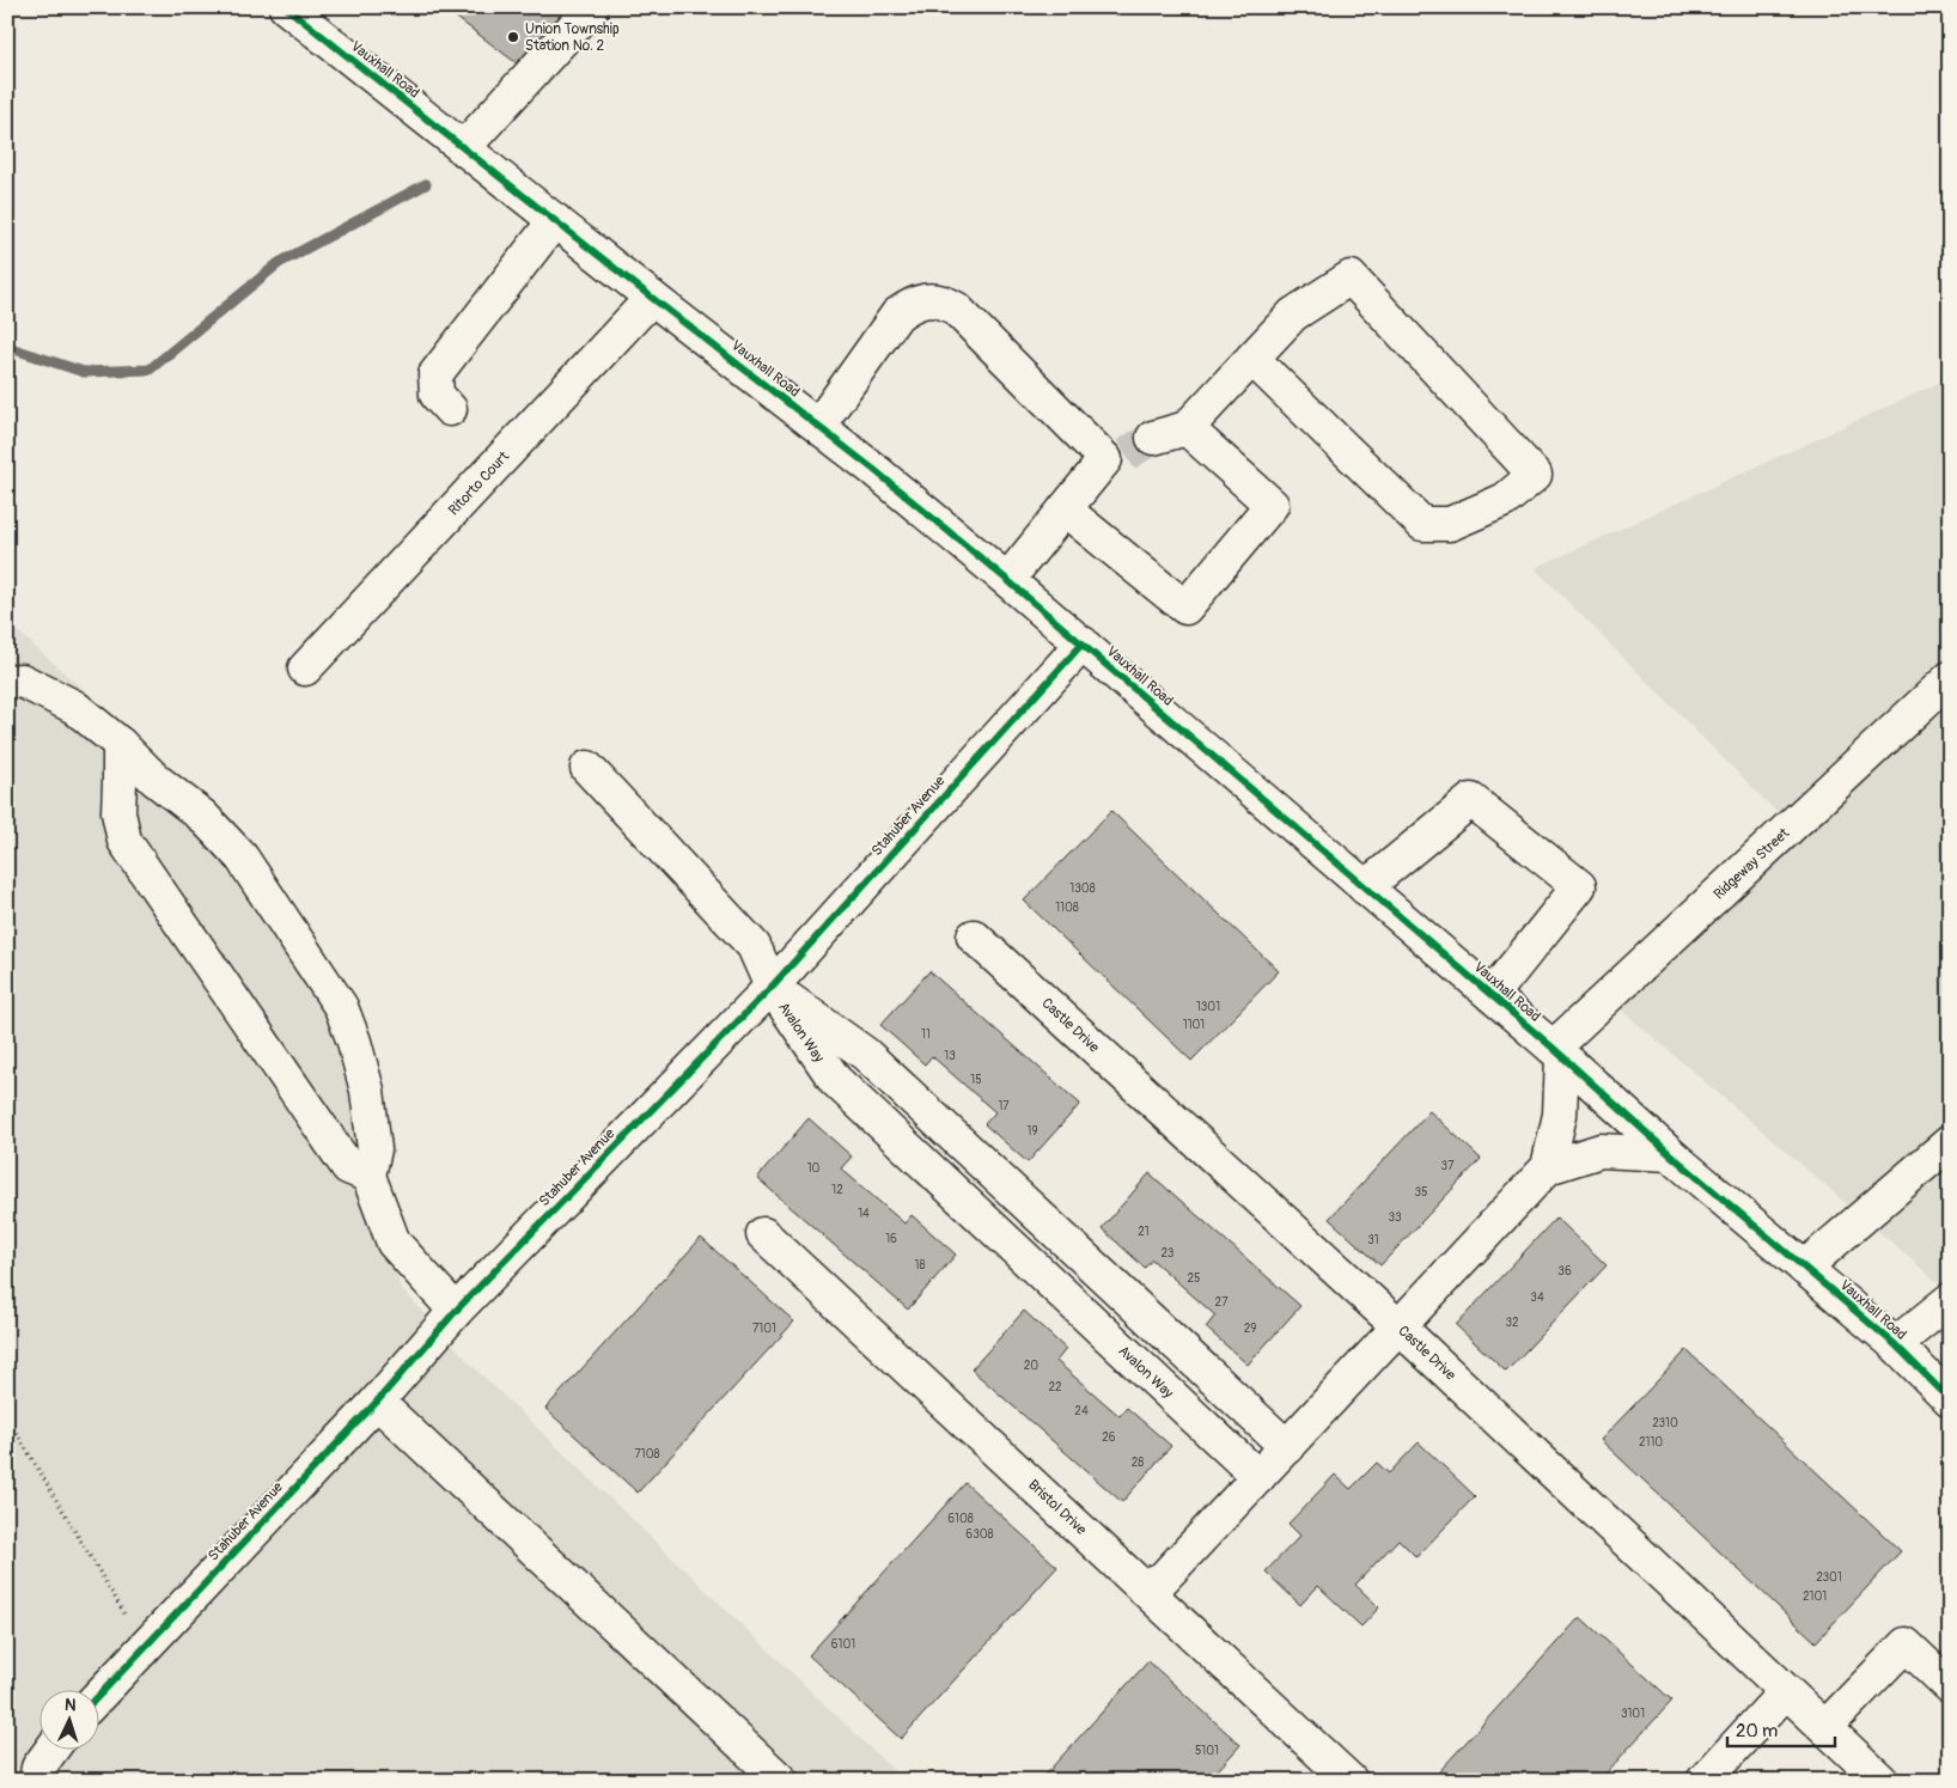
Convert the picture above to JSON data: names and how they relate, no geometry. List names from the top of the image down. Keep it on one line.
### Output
{"streets":{"street":["Vauxhall Road","Ritorto Court","Stahuber Avenue","Ridgeway Street","Castle Drive","Avalon Way","Bristol Drive"]},"crossings":[["Vauxhall Road","Ritorto Court"],["Vauxhall Road","Stahuber Avenue"],["Vauxhall Road","Ridgeway Street"],["Stahuber Avenue","Avalon Way"]],"places":["Union Township Station No. 2"],"house_numbers":["1308","1108","1301","1101","11","13","15","17","19","37","10","12","35","14","33","21","16","31","23","18","36","25","34","27","32","7101","29","20","22","24","2310","26","2110","7108","28","6108","6308","2301","2101","6101","3101","5101"],"scale_bar":"20 m","north":"top"}
